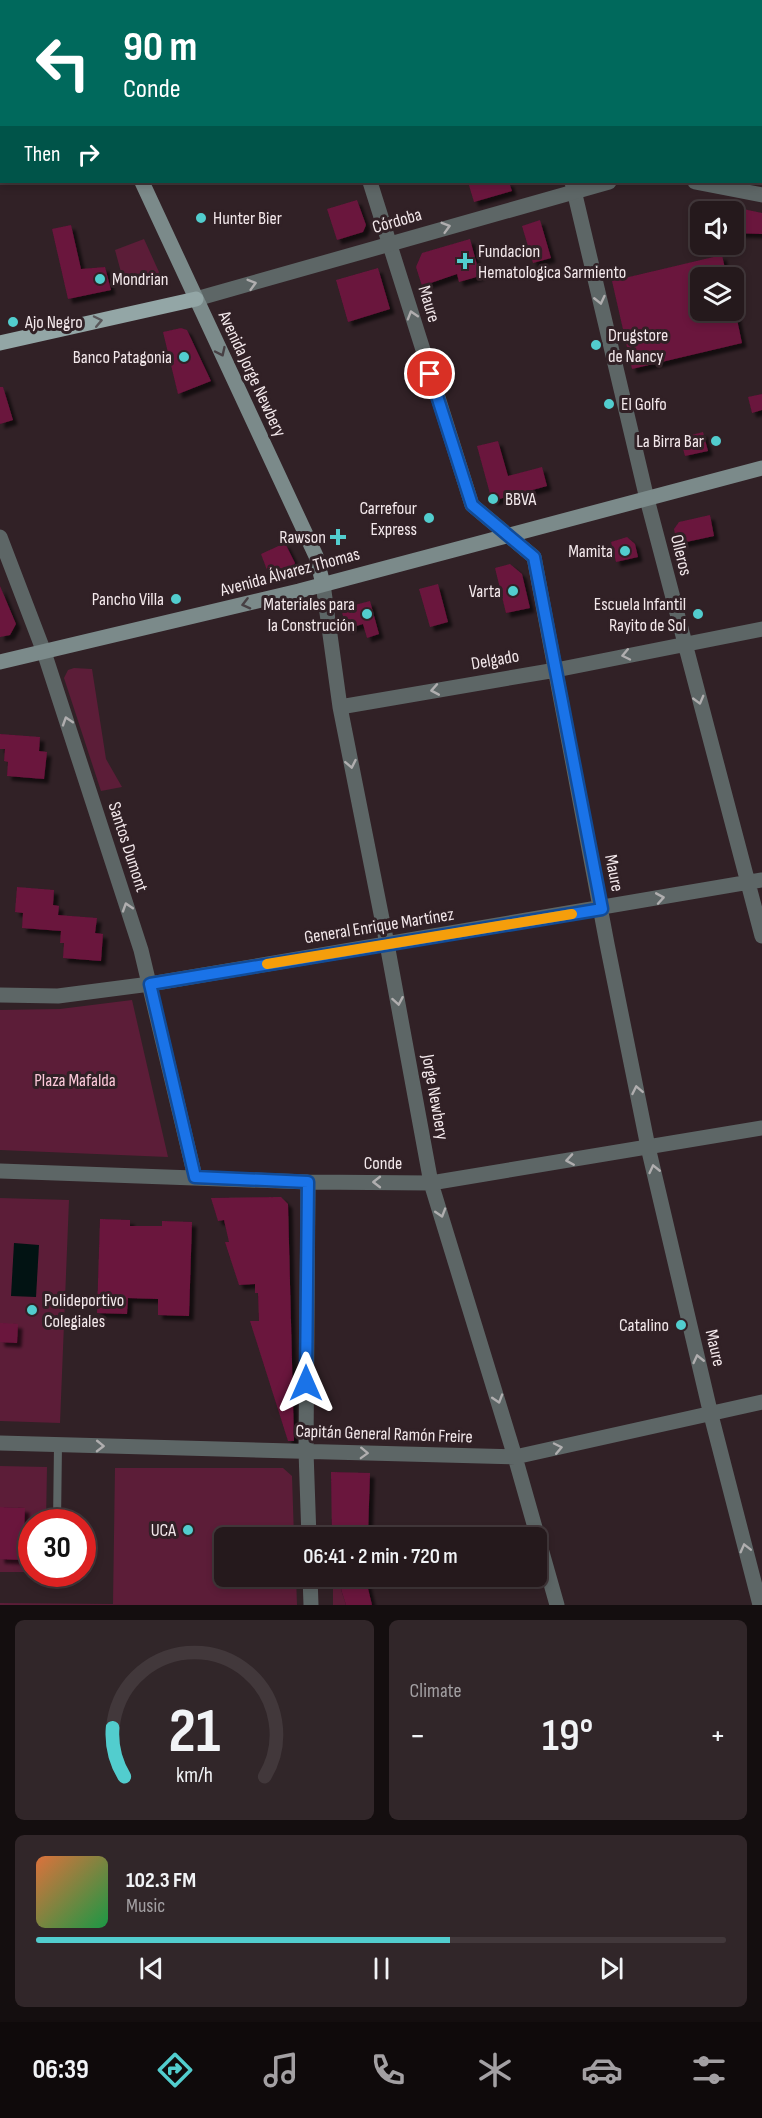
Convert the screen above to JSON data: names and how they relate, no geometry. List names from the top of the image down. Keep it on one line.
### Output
{"streets":{"main road":["Avenida Jorge Newbery","Avenida Álvarez Thomas"],"street":["Córdoba","Maure","Olleros","Delgado","Santos Dumont","General Enrique Martínez","Jorge Newbery","Conde","Capitán General Ramón Freire"]},"crossings":[["Córdoba","Maure"],["Córdoba","Avenida Jorge Newbery"],["Córdoba","Olleros"],["Maure","Avenida Álvarez Thomas"],["Maure","Delgado"],["Maure","General Enrique Martínez"],["Maure","Conde"],["Maure","Capitán General Ramón Freire"],["Avenida Jorge Newbery","Avenida Álvarez Thomas"],["Avenida Jorge Newbery","Jorge Newbery"],["Olleros","Avenida Álvarez Thomas"],["Olleros","Delgado"],["Olleros","General Enrique Martínez"],["Avenida Álvarez Thomas","Santos Dumont"],["Avenida Álvarez Thomas","Jorge Newbery"],["Delgado","Jorge Newbery"],["Santos Dumont","General Enrique Martínez"],["Santos Dumont","Conde"],["General Enrique Martínez","Jorge Newbery"],["Jorge Newbery","Conde"],["Jorge Newbery","Capitán General Ramón Freire"]],"one_way":["Córdoba","Maure","Avenida Jorge Newbery","Olleros","Avenida Álvarez Thomas","Delgado","Santos Dumont","Jorge Newbery","Conde","Capitán General Ramón Freire"],"parks":["Plaza Mafalda"],"places":{"other":["Hunter Bier","Mondrian","Ajo Negro","Drugstore de Nancy","Banco Patagonia","El Golfo","La Birra Bar","BBVA","Carrefour Express","Mamita","Varta","Pancho Villa","Materiales para la Construción","Escuela Infantil Rayito de Sol","Polideportivo Colegiales","Catalino","UCA"],"health":["Fundacion Hematologica Sarmiento","Rawson"]},"page":{"turn":["90 m","Conde"],"then":"Then","limit":"30","trip":"06:41 · 2 min · 720 m","tile":"Climate","heat":["−","19°","+"],"song":["102.3 FM","Music"],"tabs":"06:39","gauge":["21","km/h"]}}
